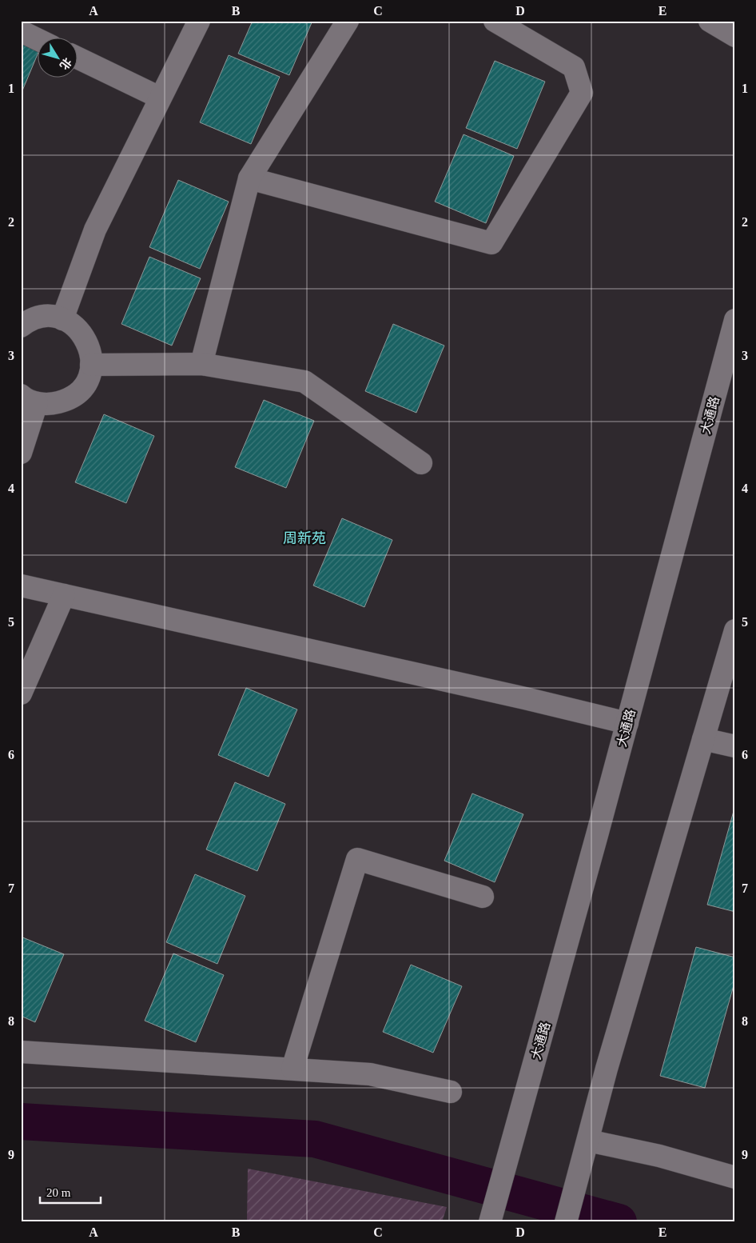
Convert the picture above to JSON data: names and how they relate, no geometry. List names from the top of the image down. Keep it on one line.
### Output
{"streets":{"street":["大通路"]},"districts":["周新苑"],"scale_bar":"20 m","north":"bottom right","grid":{"columns":["A","B","C","D","E"],"rows":["1","2","3","4","5","6","7","8","9"]}}
